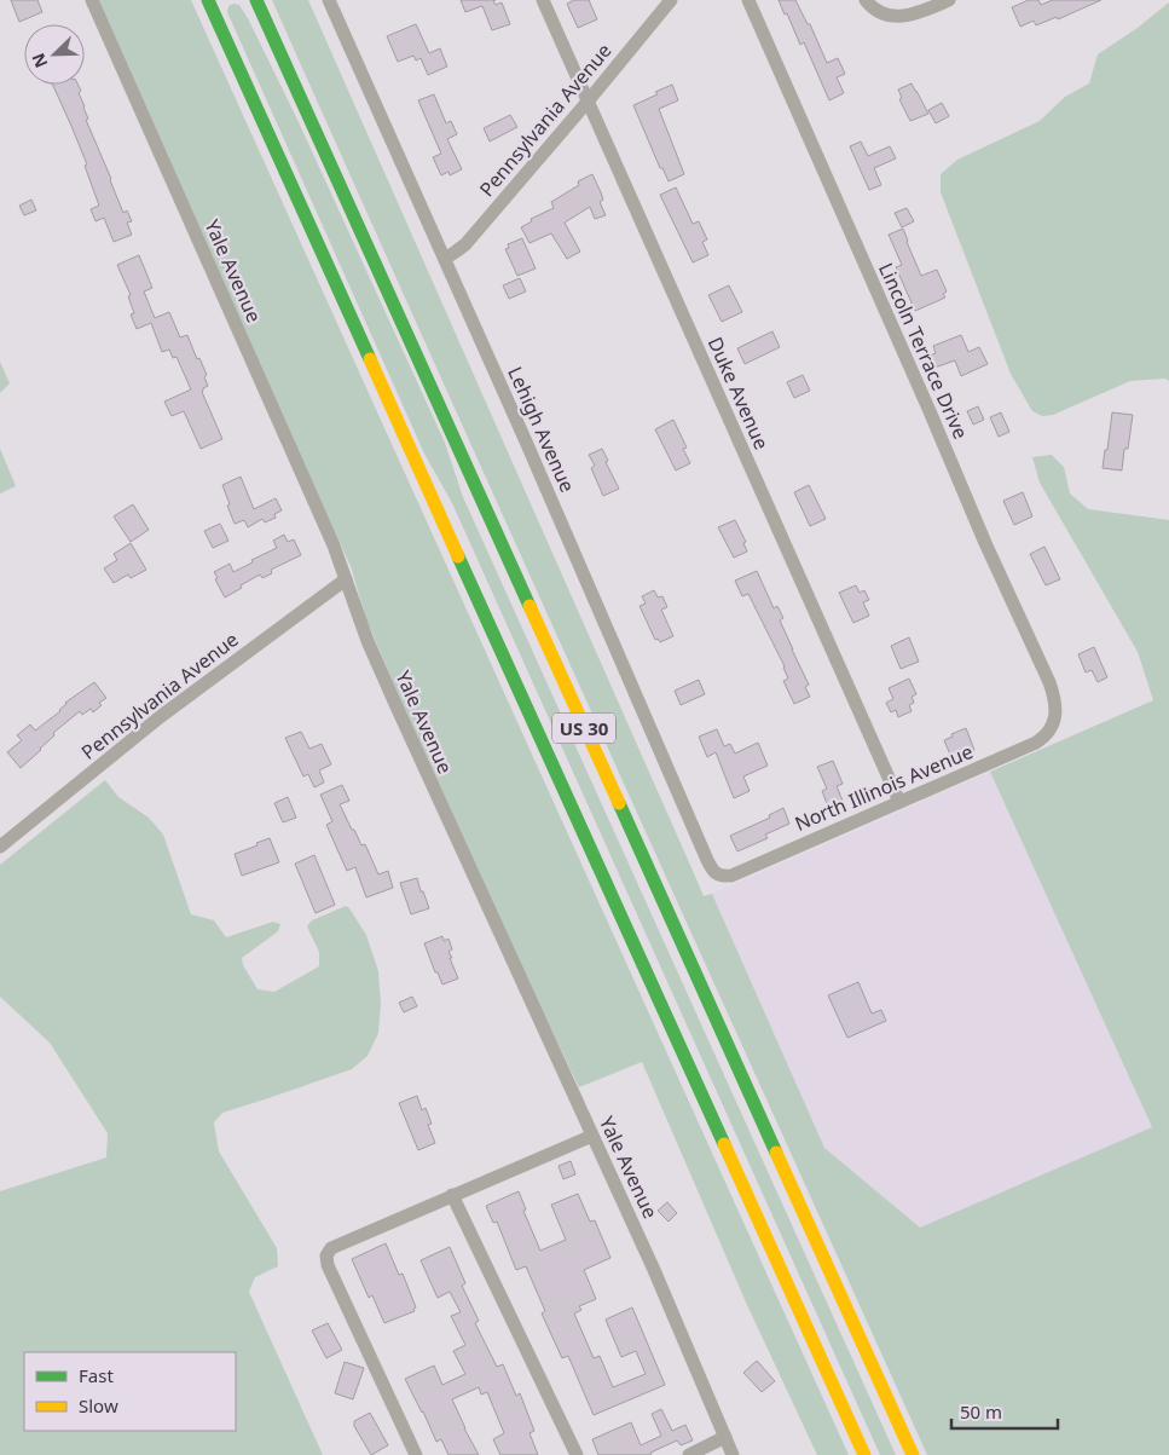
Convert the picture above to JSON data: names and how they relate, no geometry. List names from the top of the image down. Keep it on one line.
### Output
{"streets":{"highway":["US 30"],"street":["Pennsylvania Avenue","Yale Avenue","Lincoln Terrace Drive","Duke Avenue","Lehigh Avenue","North Illinois Avenue"]},"crossings":[["Pennsylvania Avenue","Yale Avenue"],["Pennsylvania Avenue","Duke Avenue"],["Pennsylvania Avenue","Lehigh Avenue"],["Lincoln Terrace Drive","North Illinois Avenue"],["Duke Avenue","North Illinois Avenue"],["Lehigh Avenue","North Illinois Avenue"]],"legend":["Fast","Slow"],"scale_bar":"50 m","north":"bottom left"}
